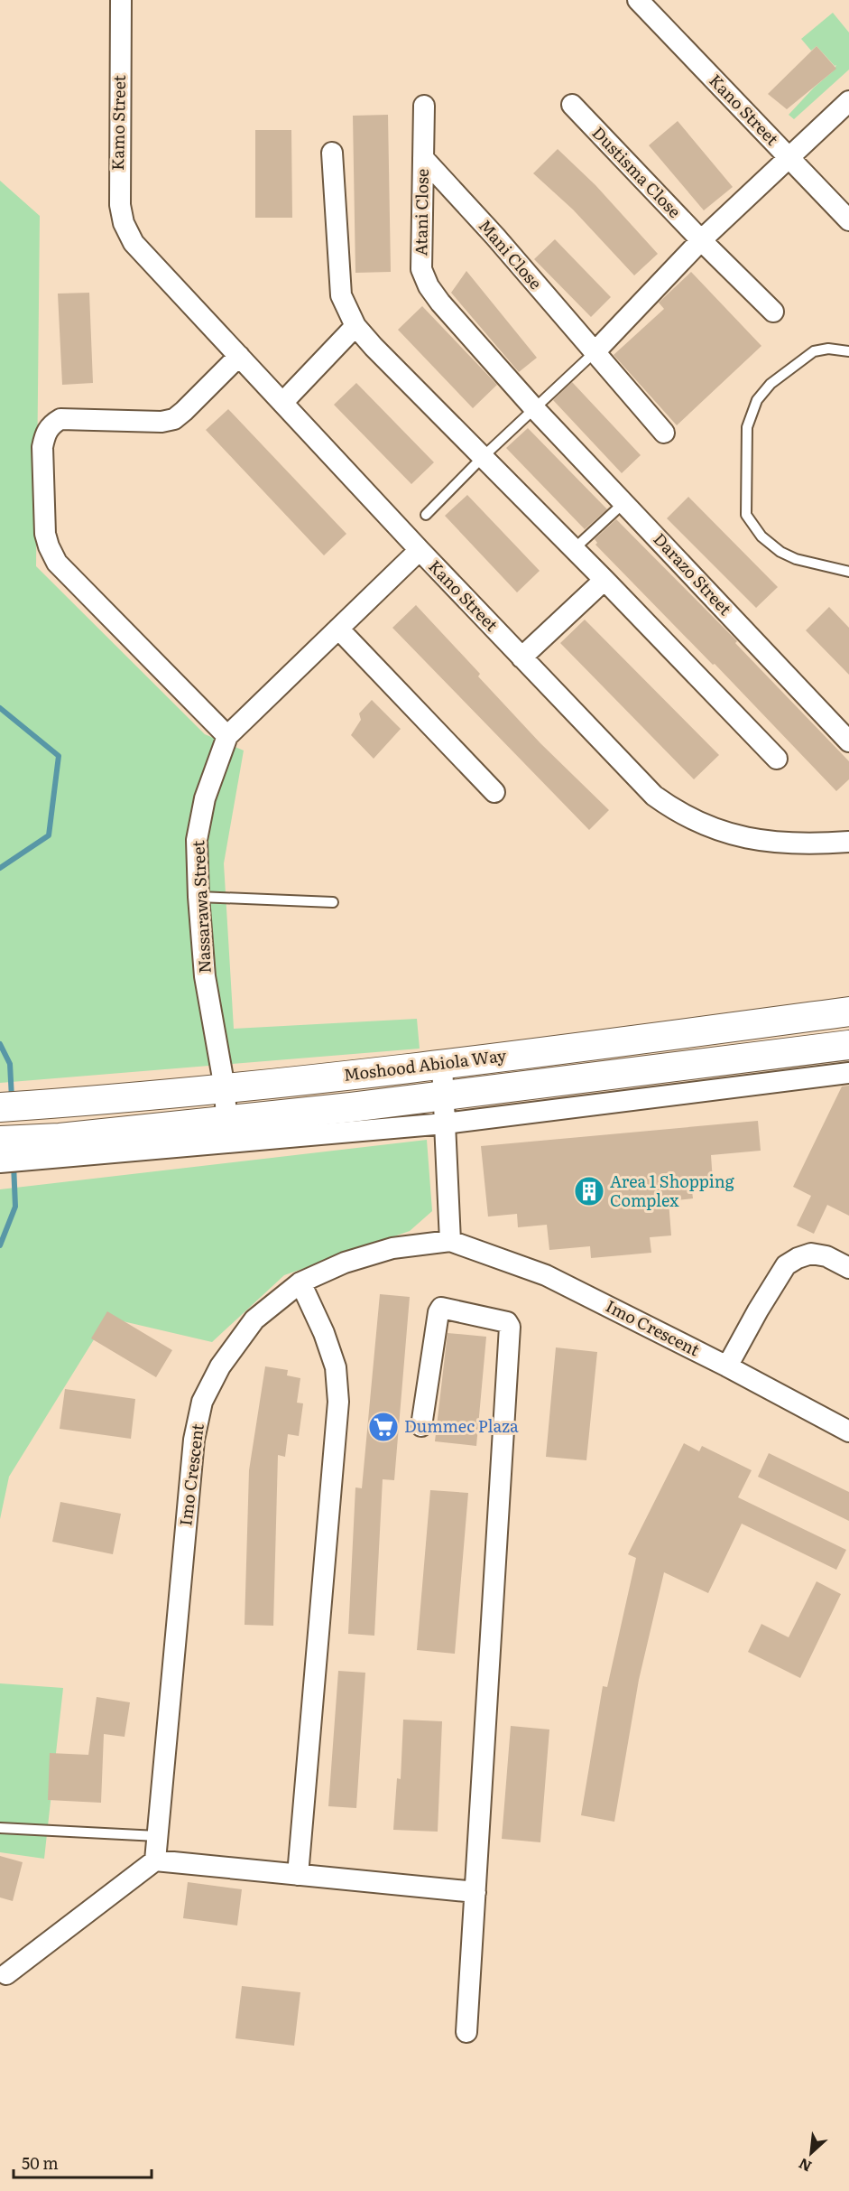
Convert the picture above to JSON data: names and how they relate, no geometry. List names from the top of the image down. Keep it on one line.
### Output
{"streets":{"main road":["Moshood Abiola Way"],"street":["Kano Street","Kamo Street","Dustisma Close","Atani Close","Mani Close","Darazo Street","Nassarawa Street","Imo Crescent"]},"crossings":[["Kano Street","Kamo Street"],["Kano Street","Nassarawa Street"],["Atani Close","Mani Close"],["Atani Close","Darazo Street"],["Nassarawa Street","Moshood Abiola Way"]],"places":{"building":["Area 1 Shopping Complex"],"supermarket":["Dummec Plaza"]},"scale_bar":"50 m","north":"bottom left"}
